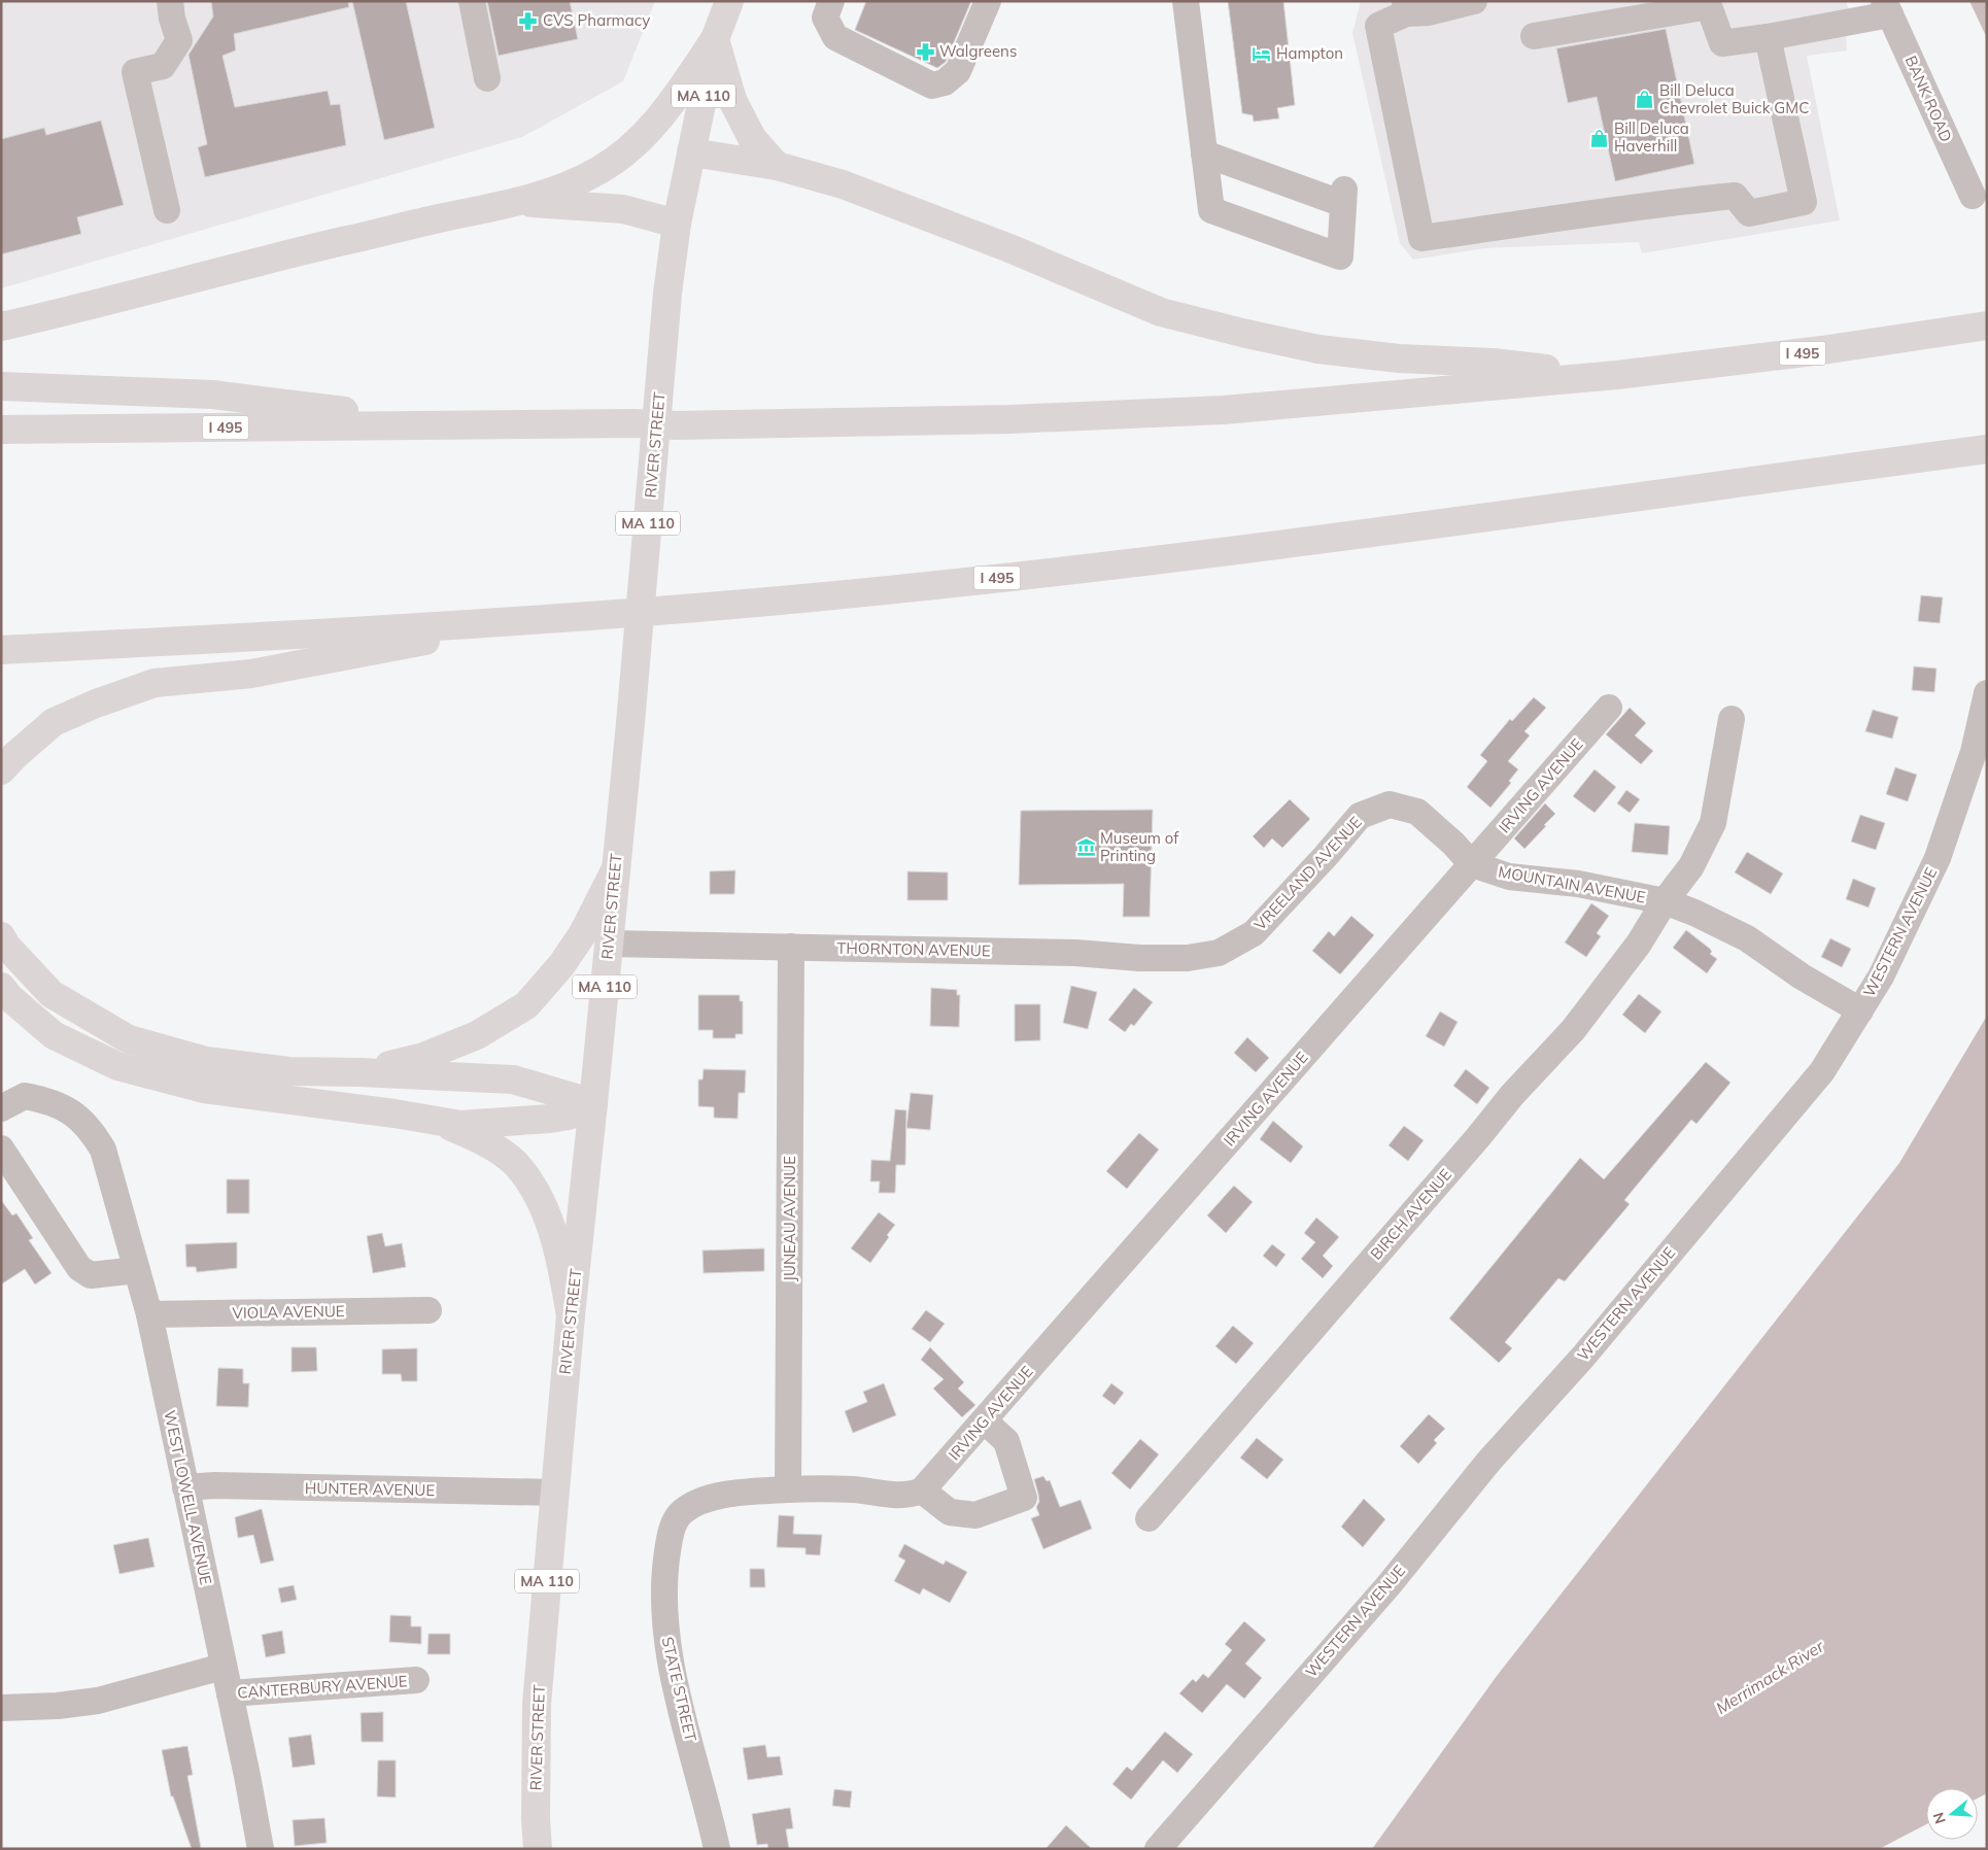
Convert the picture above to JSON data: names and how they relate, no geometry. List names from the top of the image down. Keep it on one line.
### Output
{"streets":{"main road":["MA 110","I 495","RIVER STREET"],"street":["BANK ROAD","IRVING AVENUE","VREELAND AVENUE","MOUNTAIN AVENUE","WESTERN AVENUE","THORNTON AVENUE","BIRCH AVENUE","JUNEAU AVENUE","VIOLA AVENUE","HUNTER AVENUE","WEST LOWELL AVENUE","CANTERBURY AVENUE","STATE STREET"]},"crossings":[["RIVER STREET","THORNTON AVENUE"],["RIVER STREET","HUNTER AVENUE"],["IRVING AVENUE","VREELAND AVENUE"],["IRVING AVENUE","MOUNTAIN AVENUE"],["IRVING AVENUE","STATE STREET"],["VREELAND AVENUE","MOUNTAIN AVENUE"],["VREELAND AVENUE","THORNTON AVENUE"],["MOUNTAIN AVENUE","WESTERN AVENUE"],["MOUNTAIN AVENUE","BIRCH AVENUE"],["THORNTON AVENUE","JUNEAU AVENUE"],["JUNEAU AVENUE","STATE STREET"],["VIOLA AVENUE","WEST LOWELL AVENUE"],["HUNTER AVENUE","WEST LOWELL AVENUE"],["WEST LOWELL AVENUE","CANTERBURY AVENUE"]],"water":["Merrimack River"],"places":{"pharmacy":["CVS Pharmacy","Walgreens"],"hotel":["Hampton"],"shop":["Bill Deluca Chevrolet Buick GMC","Bill Deluca Haverhill"],"museum":["Museum of Printing"]},"north":"left"}
